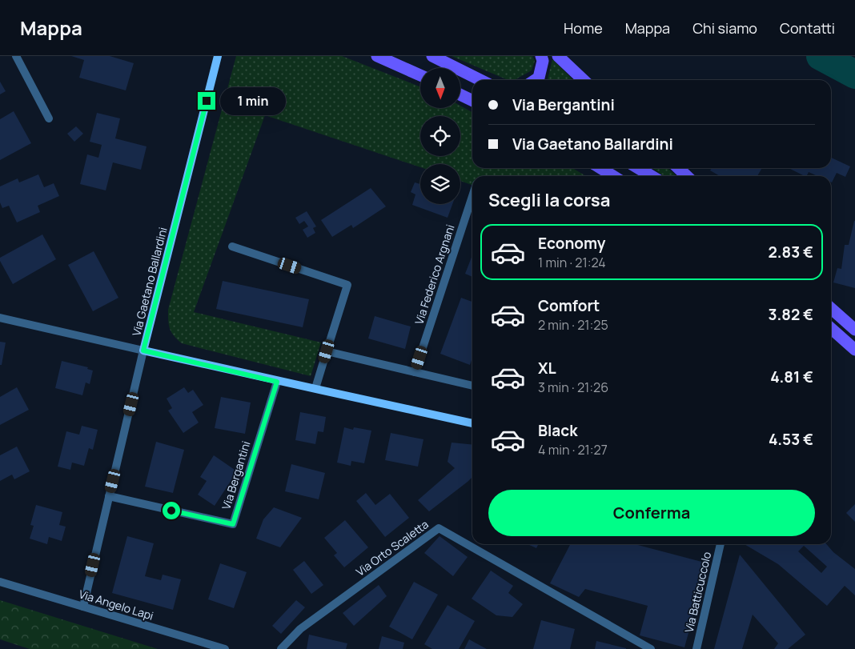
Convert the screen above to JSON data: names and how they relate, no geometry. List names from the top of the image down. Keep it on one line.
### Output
{"streets":{"main road":["Via Gaetano Ballardini"],"street":["Via Federico Argnani","Via Bergantini","Via Orto Scaletta","Via Batticuccolo","Via Angelo Lapi"]},"crossings":[["Via Gaetano Ballardini","Via Bergantini"],["Via Gaetano Ballardini","Via Angelo Lapi"]],"north":"bottom","page":{"header":"Mappa","nav":["Home","Mappa","Chi siamo","Contatti"],"banner":["Via Bergantini","Via Gaetano Ballardini"],"bubble":"1 min","heading":"Scegli la corsa","list":[{"name":"Economy","note":"1 min · 21:24","value":"2.83 €"},{"name":"Comfort","note":"2 min · 21:25","value":"3.82 €"},{"name":"XL","note":"3 min · 21:26","value":"4.81 €"},{"name":"Black","note":"4 min · 21:27","value":"4.53 €"}],"buttons":"Conferma"}}
